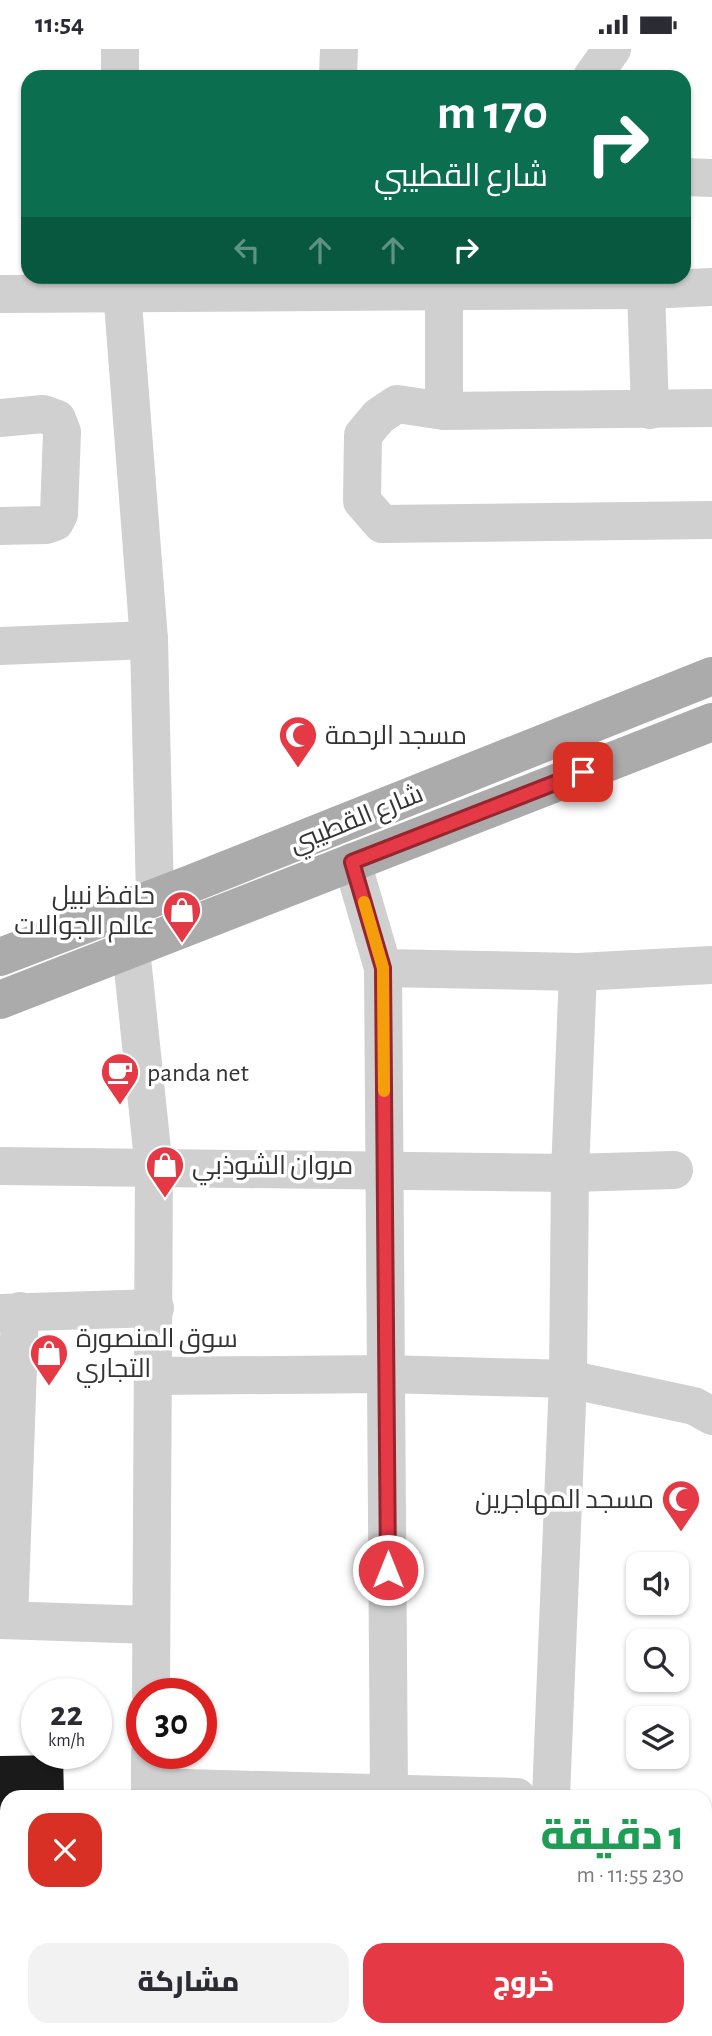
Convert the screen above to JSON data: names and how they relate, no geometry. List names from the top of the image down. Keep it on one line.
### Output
{"streets":{"main road":["شارع القطيبي"]},"places":{"mosque":["مسجد الرحمة","مسجد المهاجرين"],"shop":["حافظ نبيل عالم الجوالات","مروان الشوذبي","سوق المنصورة التجاري"],"cafe":["panda net"]},"page":{"status":"11:54","turn":["170 m","شارع القطيبي"],"speed":"22 km/h","limit":"30","heading":["1 دقيقة","230 m · 11:55"],"buttons":["خروج","مشاركة"]}}
